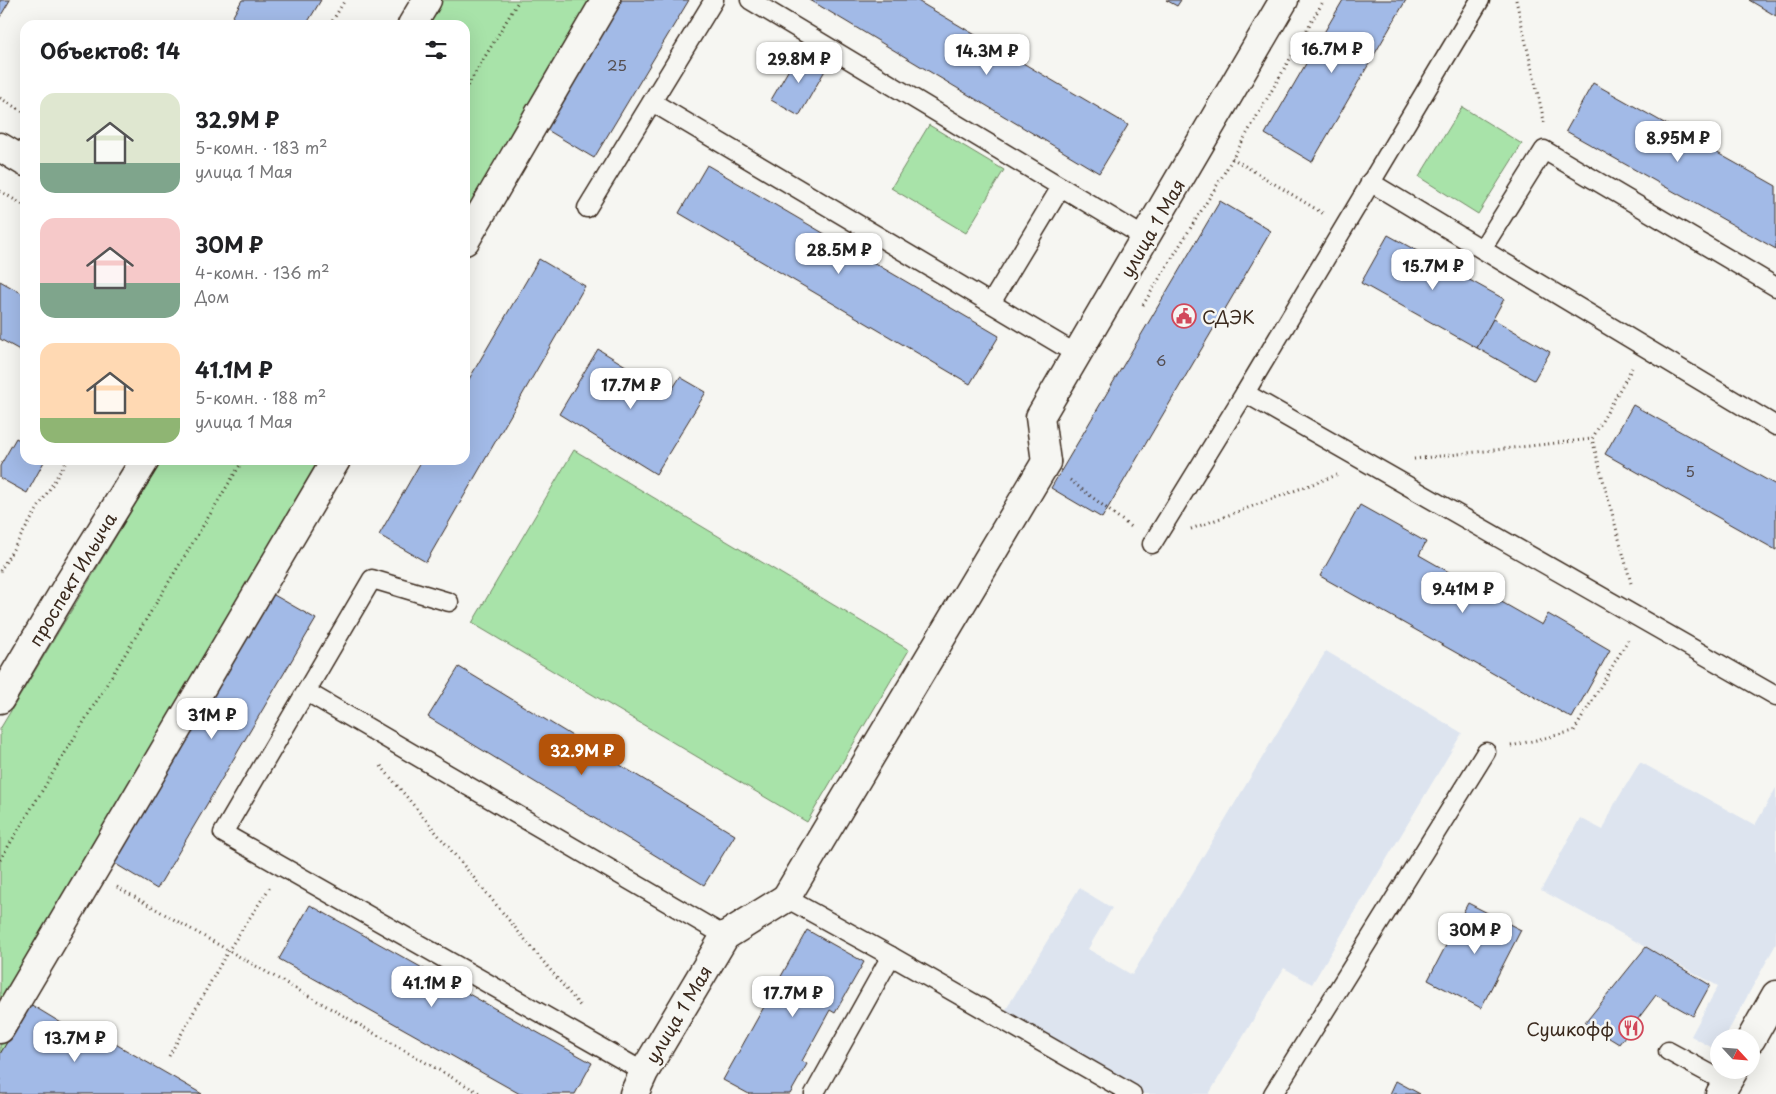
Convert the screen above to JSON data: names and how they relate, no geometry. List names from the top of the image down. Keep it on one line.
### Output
{"streets":{"street":["улица 1 Мая","проспект Ильича"]},"places":{"public building":["СДЭК"],"restaurant":["Сушкофф"]},"house_numbers":["25","6","5"],"north":"bottom right","page":{"heading":"Объектов: 14","price":["16.7M ₽","14.3M ₽","29.8M ₽","8.95M ₽","28.5M ₽","15.7M ₽","17.7M ₽","9.41M ₽","31M ₽","32.9M ₽","30M ₽","41.1M ₽","17.7M ₽","13.7M ₽"],"list":[{"name":"32.9M ₽","note":"5-комн. · 183 m² · улица 1 Мая"},{"name":"30M ₽","note":"4-комн. · 136 m² · Дом"},{"name":"41.1M ₽","note":"5-комн. · 188 m² · улица 1 Мая"}]}}
